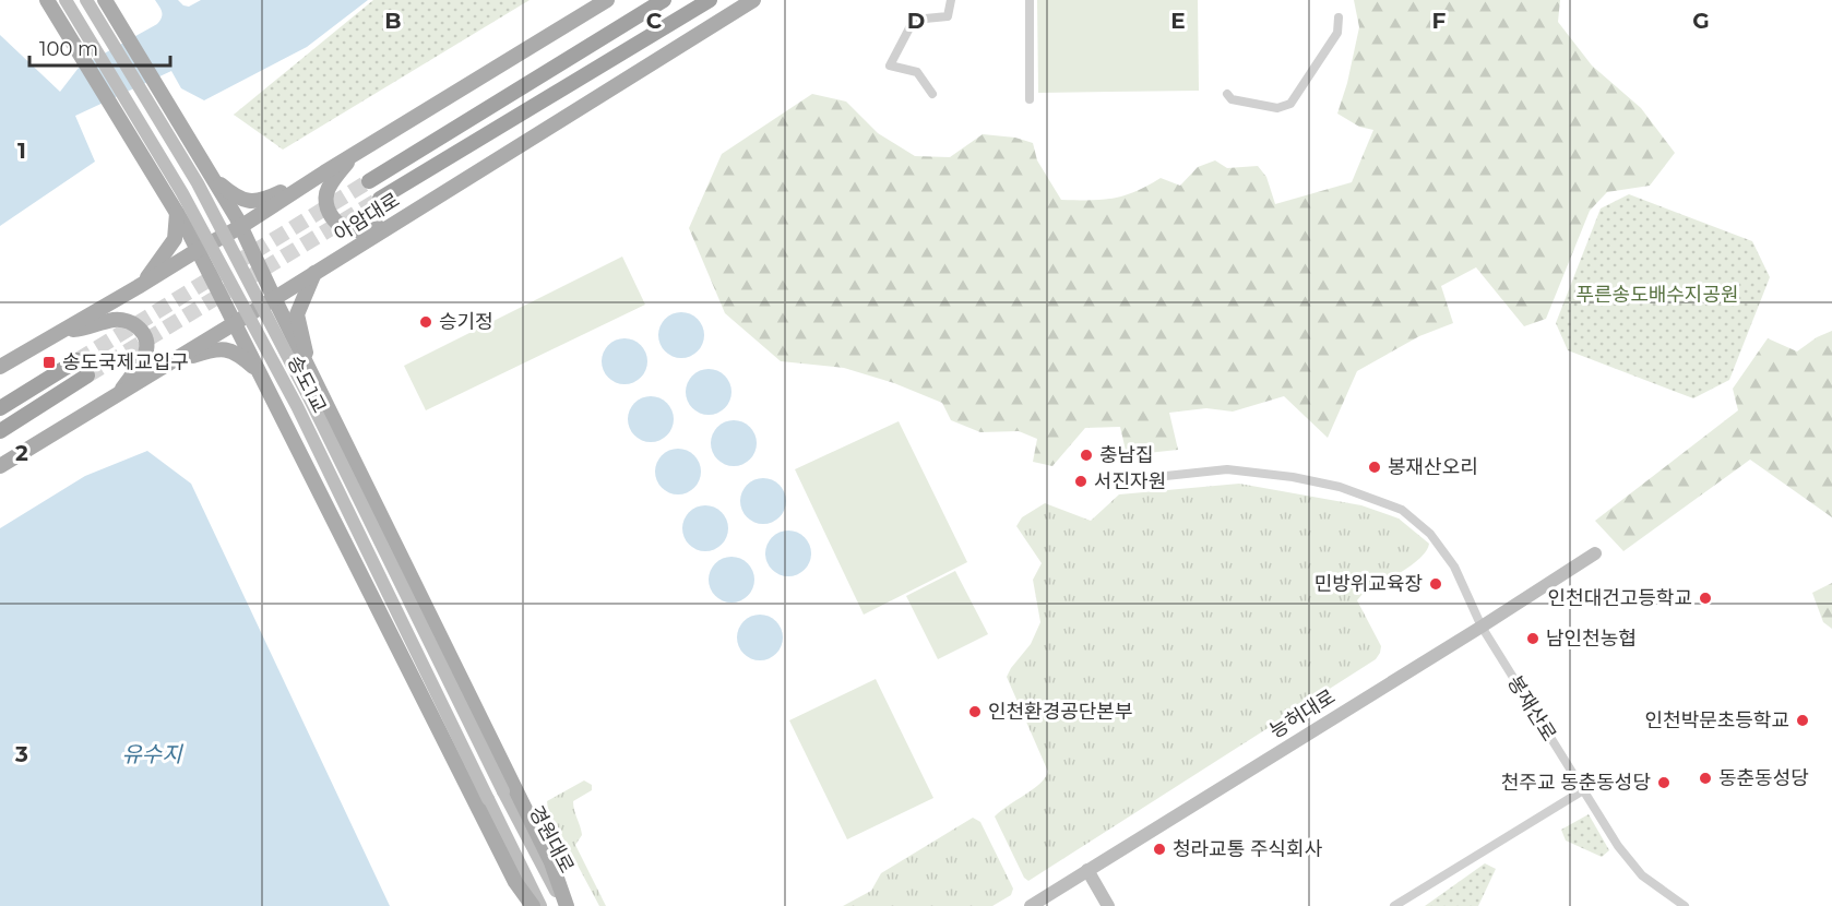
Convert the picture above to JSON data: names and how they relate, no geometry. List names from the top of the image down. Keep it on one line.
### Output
{"streets":{"highway":["아암대로"],"main road":["송도1교","능허대로","경원대로"],"street":["봉재산로"]},"crossings":[["송도1교","경원대로"],["봉재산로","능허대로"]],"water":["유수지"],"parks":["푸른송도배수지공원"],"places":{"other":["승기정","충남집","봉재산오리","서진자원","민방위교육장","인천대건고등학교","남인천농협","인천환경공단본부","인천박문초등학교","동춘동성당","천주교 동춘동성당","청라교통 주식회사"],"transit":["송도국제교입구"]},"scale_bar":"100 m","grid":{"columns":["B","C","D","E","F","G"],"rows":["1","2","3"]}}
